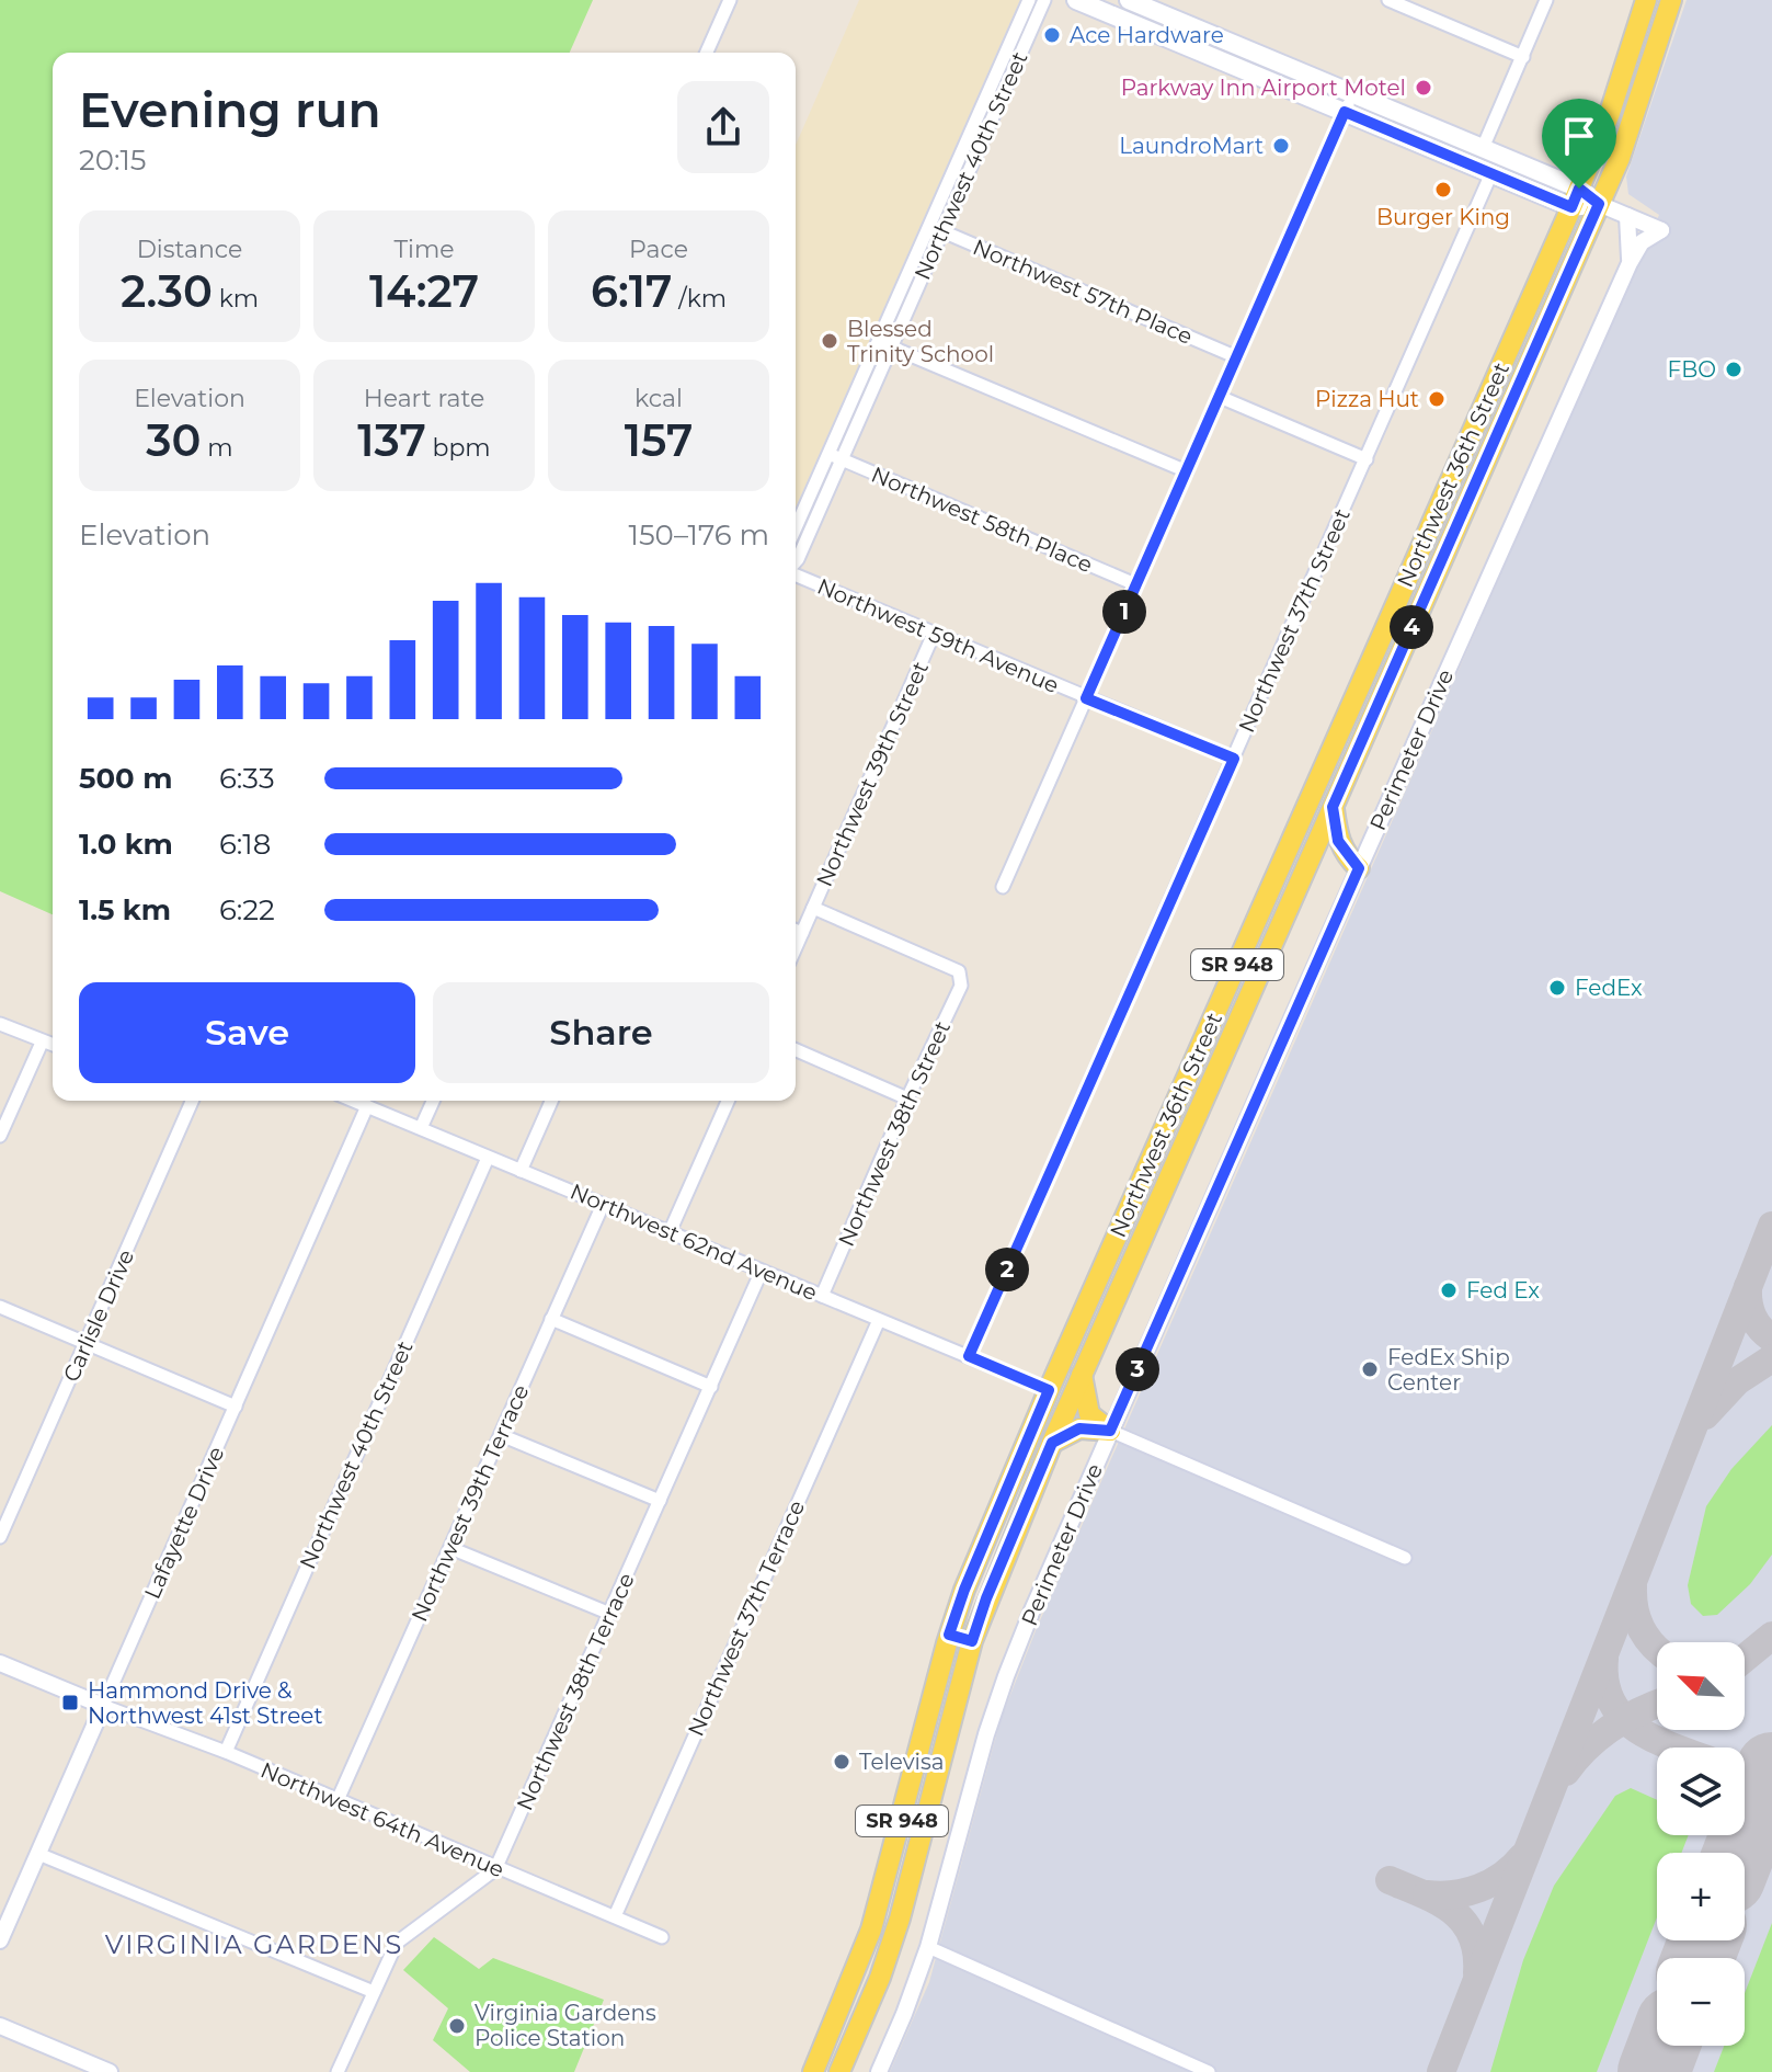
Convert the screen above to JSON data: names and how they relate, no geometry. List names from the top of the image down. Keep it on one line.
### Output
{"streets":{"main road":["Northwest 36th Street","SR 948"],"street":["Northwest 40th Street","Northwest 57th Place","Northwest 58th Place","Northwest 37th Street","Northwest 59th Avenue","Perimeter Drive","Northwest 39th Street","Northwest 38th Street","Northwest 62nd Avenue","Carlisle Drive","Northwest 39th Terrace","Lafayette Drive","Northwest 37th Terrace","Northwest 38th Terrace","Northwest 64th Avenue"]},"crossings":[["Northwest 40th Street","Northwest 57th Place"],["Northwest 40th Street","Northwest 58th Place"],["Northwest 40th Street","Northwest 62nd Avenue"],["Northwest 40th Street","Northwest 64th Avenue"],["Northwest 36th Street","Northwest 62nd Avenue"],["Northwest 37th Street","Northwest 59th Avenue"],["Northwest 37th Street","Northwest 62nd Avenue"],["Northwest 59th Avenue","Northwest 39th Street"],["Northwest 39th Street","Northwest 38th Street"],["Northwest 38th Street","Northwest 62nd Avenue"],["Northwest 62nd Avenue","Northwest 39th Terrace"],["Northwest 62nd Avenue","Lafayette Drive"],["Northwest 62nd Avenue","Northwest 37th Terrace"],["Northwest 62nd Avenue","Northwest 38th Terrace"],["Northwest 39th Terrace","Northwest 64th Avenue"],["Lafayette Drive","Northwest 64th Avenue"],["Northwest 37th Terrace","Northwest 64th Avenue"],["Northwest 38th Terrace","Northwest 64th Avenue"]],"districts":["VIRGINIA GARDENS"],"places":{"other":["Ace Hardware","Parkway Inn Airport Motel","LaundroMart","Burger King","Blessed Trinity School","FBO","Pizza Hut","FedEx","Fed Ex","FedEx Ship Center","Televisa","Virginia Gardens Police Station"],"transit":["Hammond Drive & Northwest 41st Street"]},"north":"top left","page":{"heading":["Evening run","20:15"],"stats":[["Distance","2.30 km"],["Time","14:27"],["Pace","6:17 /km"],["Elevation","30 m"],["Heart rate","137 bpm"],["kcal","157"]],"chart":["Elevation","150–176 m"],"pins":["1","4","2","3"],"list":[{"name":"500 m","note":"6:33"},{"name":"1.0 km","note":"6:18"},{"name":"1.5 km","note":"6:22"}],"buttons":["Save","Share"],"map_buttons":["+","−"]}}
